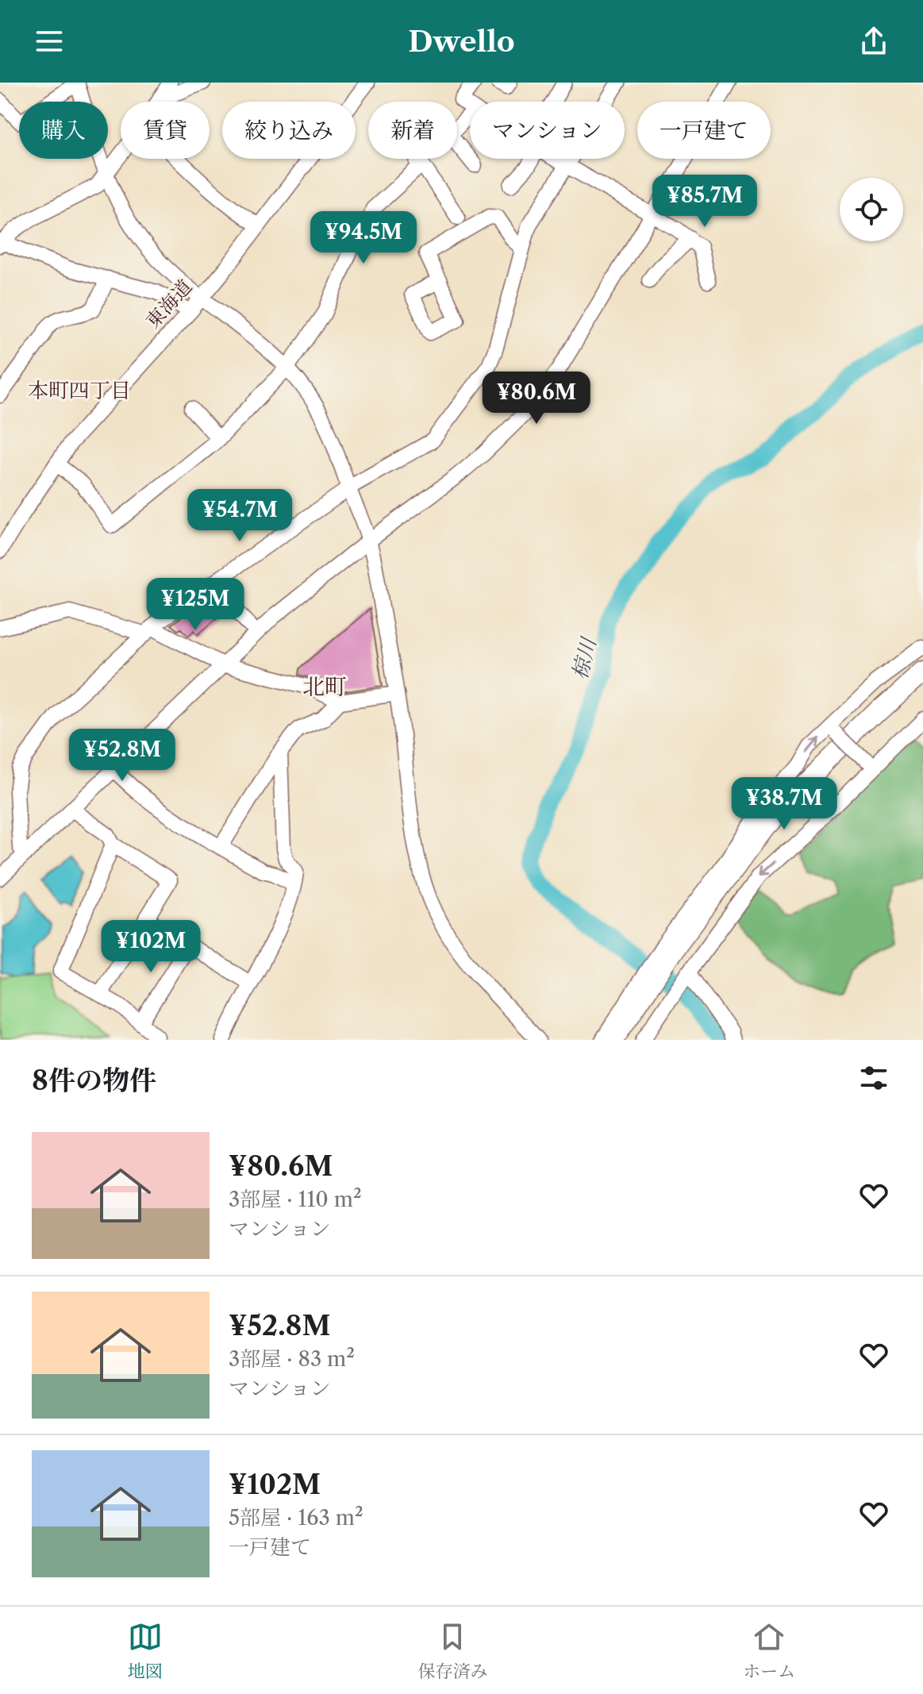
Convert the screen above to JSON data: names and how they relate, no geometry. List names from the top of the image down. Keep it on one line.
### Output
{"streets":{"street":["東海道"]},"districts":["本町四丁目","北町"],"water":["椋川"],"page":{"header":"Dwello","chip":["購入","賃貸","絞り込み","新着","マンション","一戸建て"],"price":["¥85.7M","¥94.5M","¥80.6M","¥54.7M","¥125M","¥52.8M","¥38.7M","¥102M"],"heading":"8件の物件","list":[{"name":"¥80.6M","note":"3部屋 · 110 m² · マンション"},{"name":"¥52.8M","note":"3部屋 · 83 m² · マンション"},{"name":"¥102M","note":"5部屋 · 163 m² · 一戸建て"}],"tabs":["地図","保存済み","ホーム"]}}
